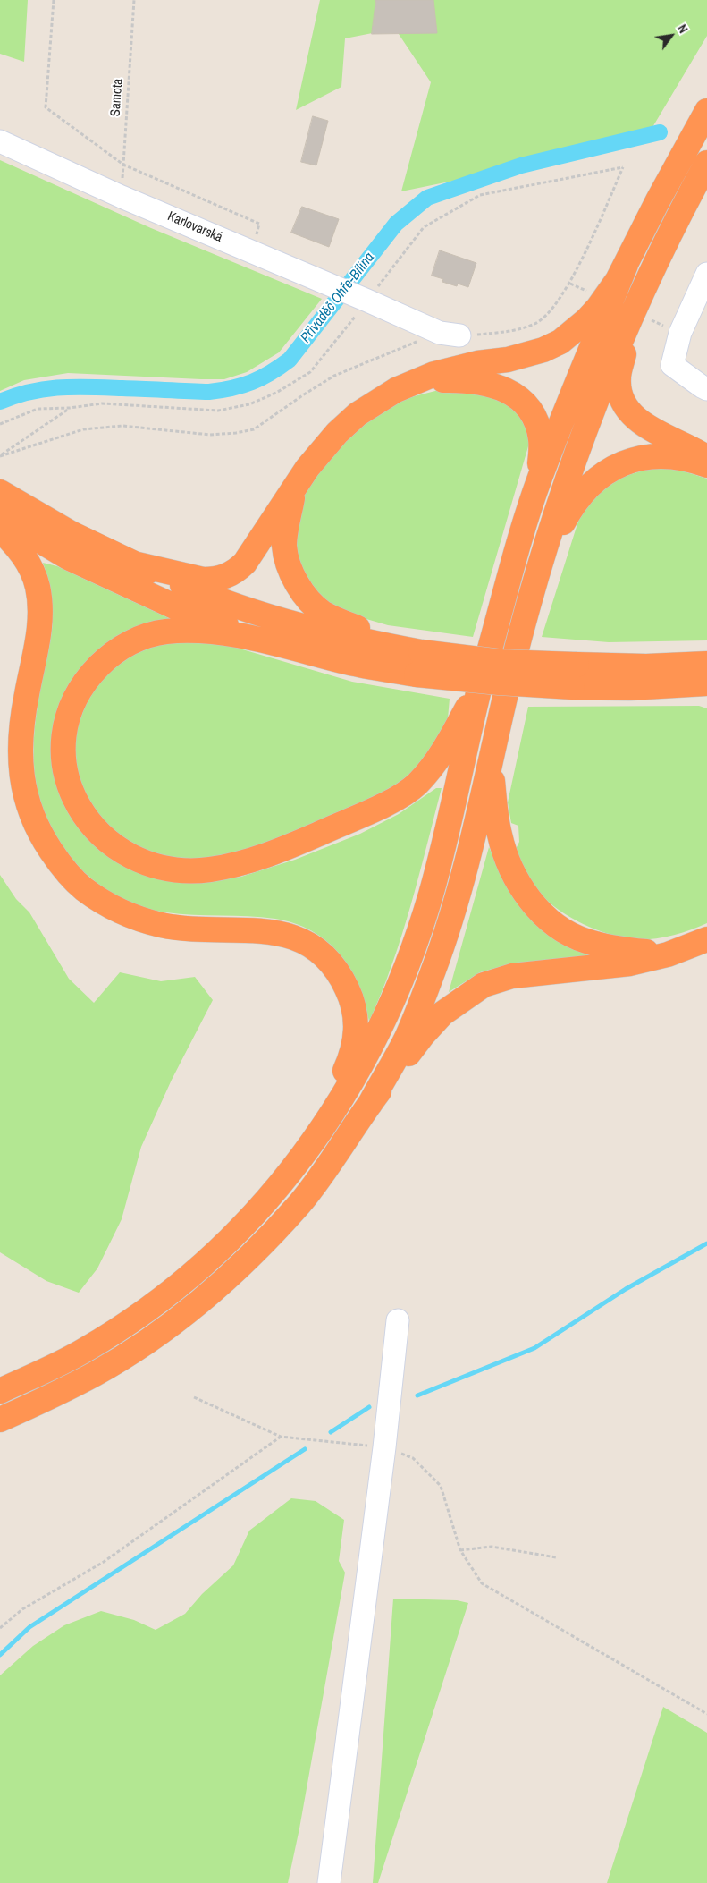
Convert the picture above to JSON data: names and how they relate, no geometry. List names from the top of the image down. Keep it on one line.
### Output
{"streets":{"street":["Karlovarská"],"path":["Samota"]},"crossings":[["Samota","Karlovarská"]],"water":["Přivaděč Ohře-Bílina"],"north":"top right"}
